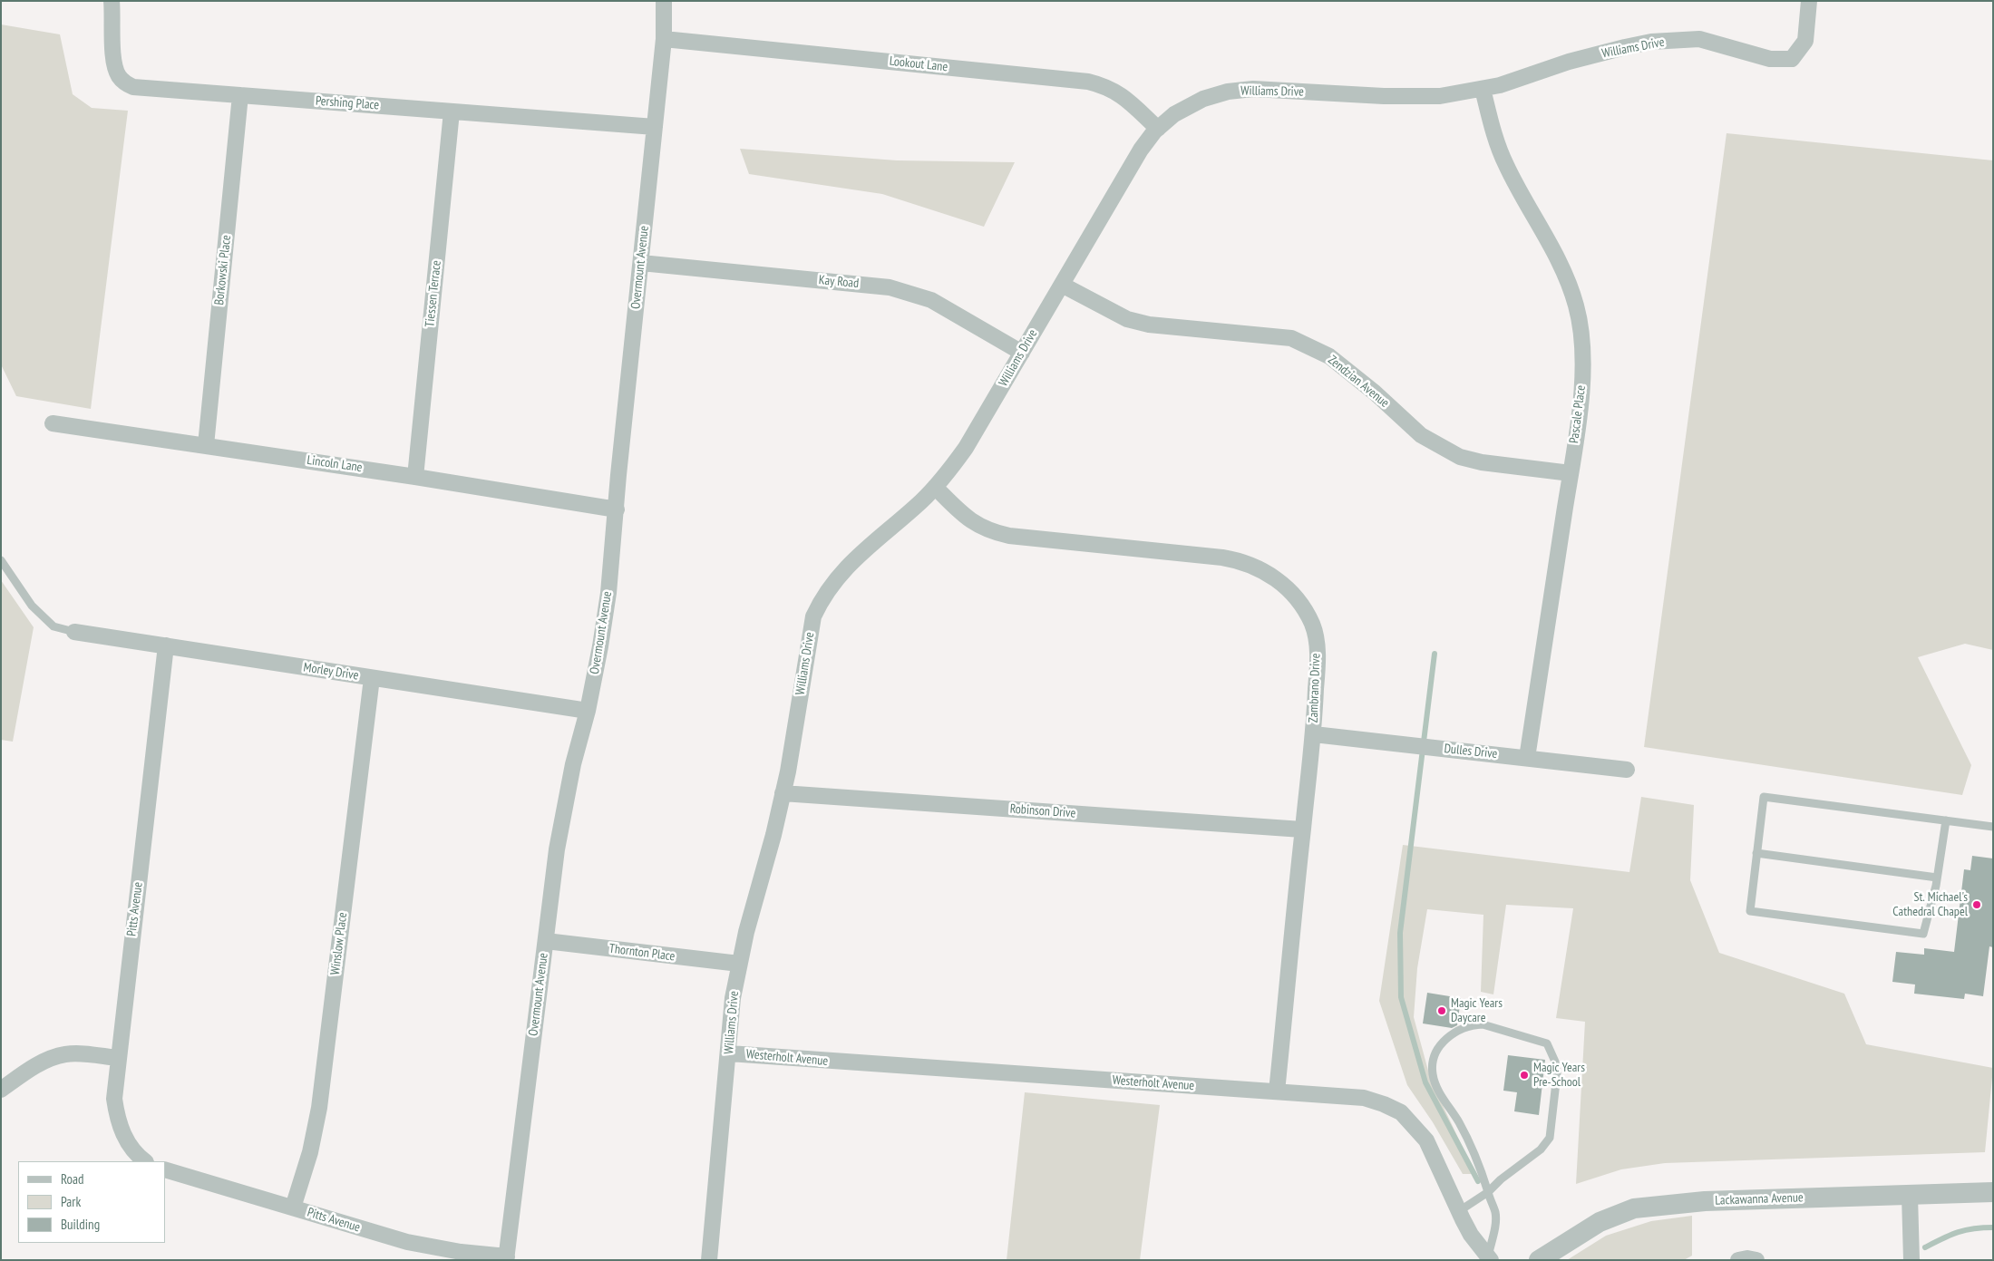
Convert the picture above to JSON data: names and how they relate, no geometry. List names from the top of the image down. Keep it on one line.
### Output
{"streets":{"street":["Williams Drive","Lookout Lane","Pershing Place","Overmount Avenue","Borkowski Place","Kay Road","Tiessen Terrace","Zendzian Avenue","Pascale Place","Lincoln Lane","Morley Drive","Zambrano Drive","Dulles Drive","Robinson Drive","Pitts Avenue","Winslow Place","Thornton Place","Westerholt Avenue","Lackawanna Avenue"]},"crossings":[["Williams Drive","Lookout Lane"],["Williams Drive","Kay Road"],["Williams Drive","Zendzian Avenue"],["Williams Drive","Pascale Place"],["Williams Drive","Zambrano Drive"],["Williams Drive","Robinson Drive"],["Williams Drive","Thornton Place"],["Williams Drive","Westerholt Avenue"],["Lookout Lane","Overmount Avenue"],["Pershing Place","Overmount Avenue"],["Pershing Place","Borkowski Place"],["Pershing Place","Tiessen Terrace"],["Overmount Avenue","Kay Road"],["Overmount Avenue","Lincoln Lane"],["Overmount Avenue","Morley Drive"],["Overmount Avenue","Pitts Avenue"],["Overmount Avenue","Thornton Place"],["Borkowski Place","Lincoln Lane"],["Tiessen Terrace","Lincoln Lane"],["Zendzian Avenue","Pascale Place"],["Pascale Place","Dulles Drive"],["Morley Drive","Pitts Avenue"],["Morley Drive","Winslow Place"],["Zambrano Drive","Dulles Drive"],["Zambrano Drive","Robinson Drive"],["Zambrano Drive","Westerholt Avenue"],["Pitts Avenue","Winslow Place"]],"places":["St. Michael's Cathedral Chapel","Magic Years Daycare","Magic Years Pre-School"],"legend":["Road","Park","Building"]}
